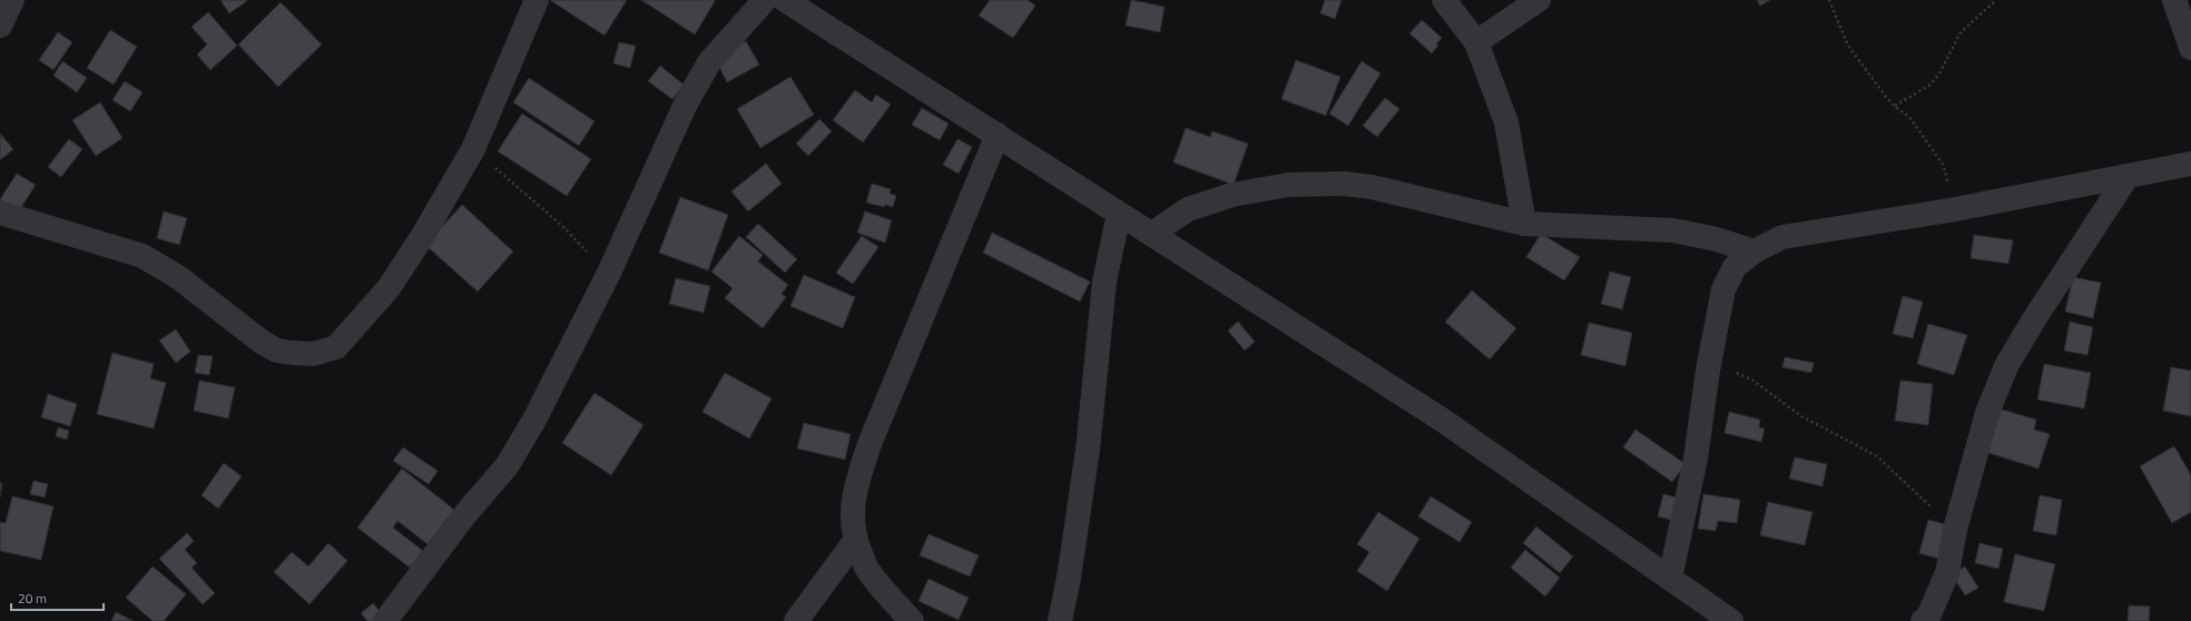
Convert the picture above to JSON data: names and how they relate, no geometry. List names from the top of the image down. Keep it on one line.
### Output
{"scale_bar":"20 m"}
